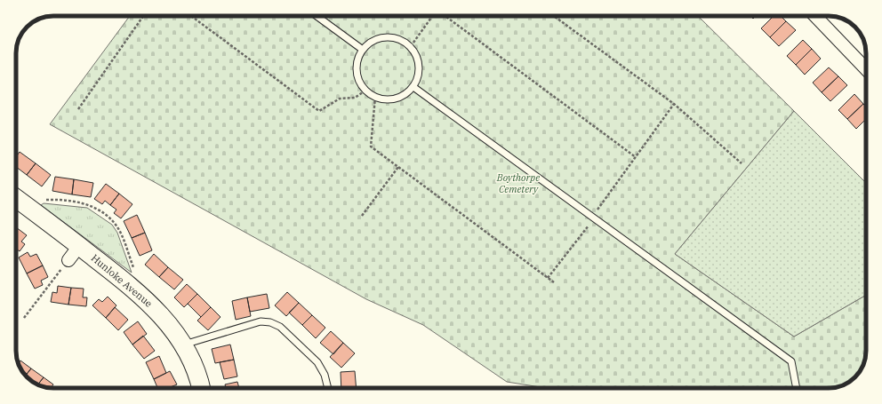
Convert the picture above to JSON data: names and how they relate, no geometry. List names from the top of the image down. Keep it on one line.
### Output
{"streets":{"street":["Hunloke Avenue"]},"parks":["Boythorpe Cemetery"]}
